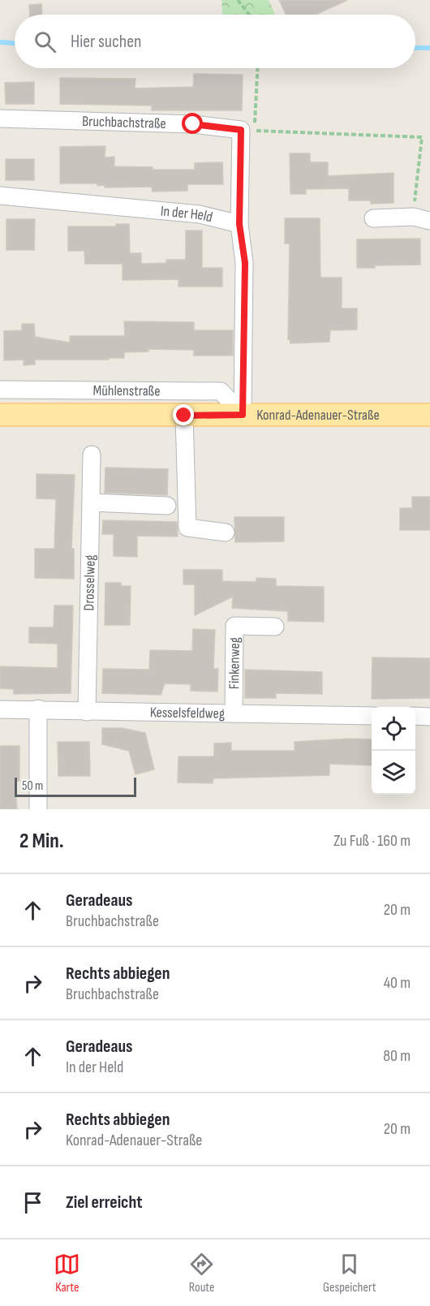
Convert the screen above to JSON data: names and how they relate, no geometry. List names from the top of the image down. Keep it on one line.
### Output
{"streets":{"main road":["Konrad-Adenauer-Straße"],"street":["Bruchbachstraße","In der Held","Mühlenstraße","Drosselweg","Finkenweg","Kesselsfeldweg"]},"crossings":[["Mühlenstraße","Konrad-Adenauer-Straße"],["Drosselweg","Kesselsfeldweg"],["Finkenweg","Kesselsfeldweg"]],"scale_bar":"50 m","page":{"search":"Hier suchen","scale":"50 m","heading":["2 Min.","Zu Fuß · 160 m"],"list":[["Geradeaus","Bruchbachstraße","20 m"],["Rechts abbiegen","Bruchbachstraße","40 m"],["Geradeaus","In der Held","80 m"],["Rechts abbiegen","Konrad-Adenauer-Straße","20 m"],"Ziel erreicht"],"nav":["Karte","Route","Gespeichert"]}}
